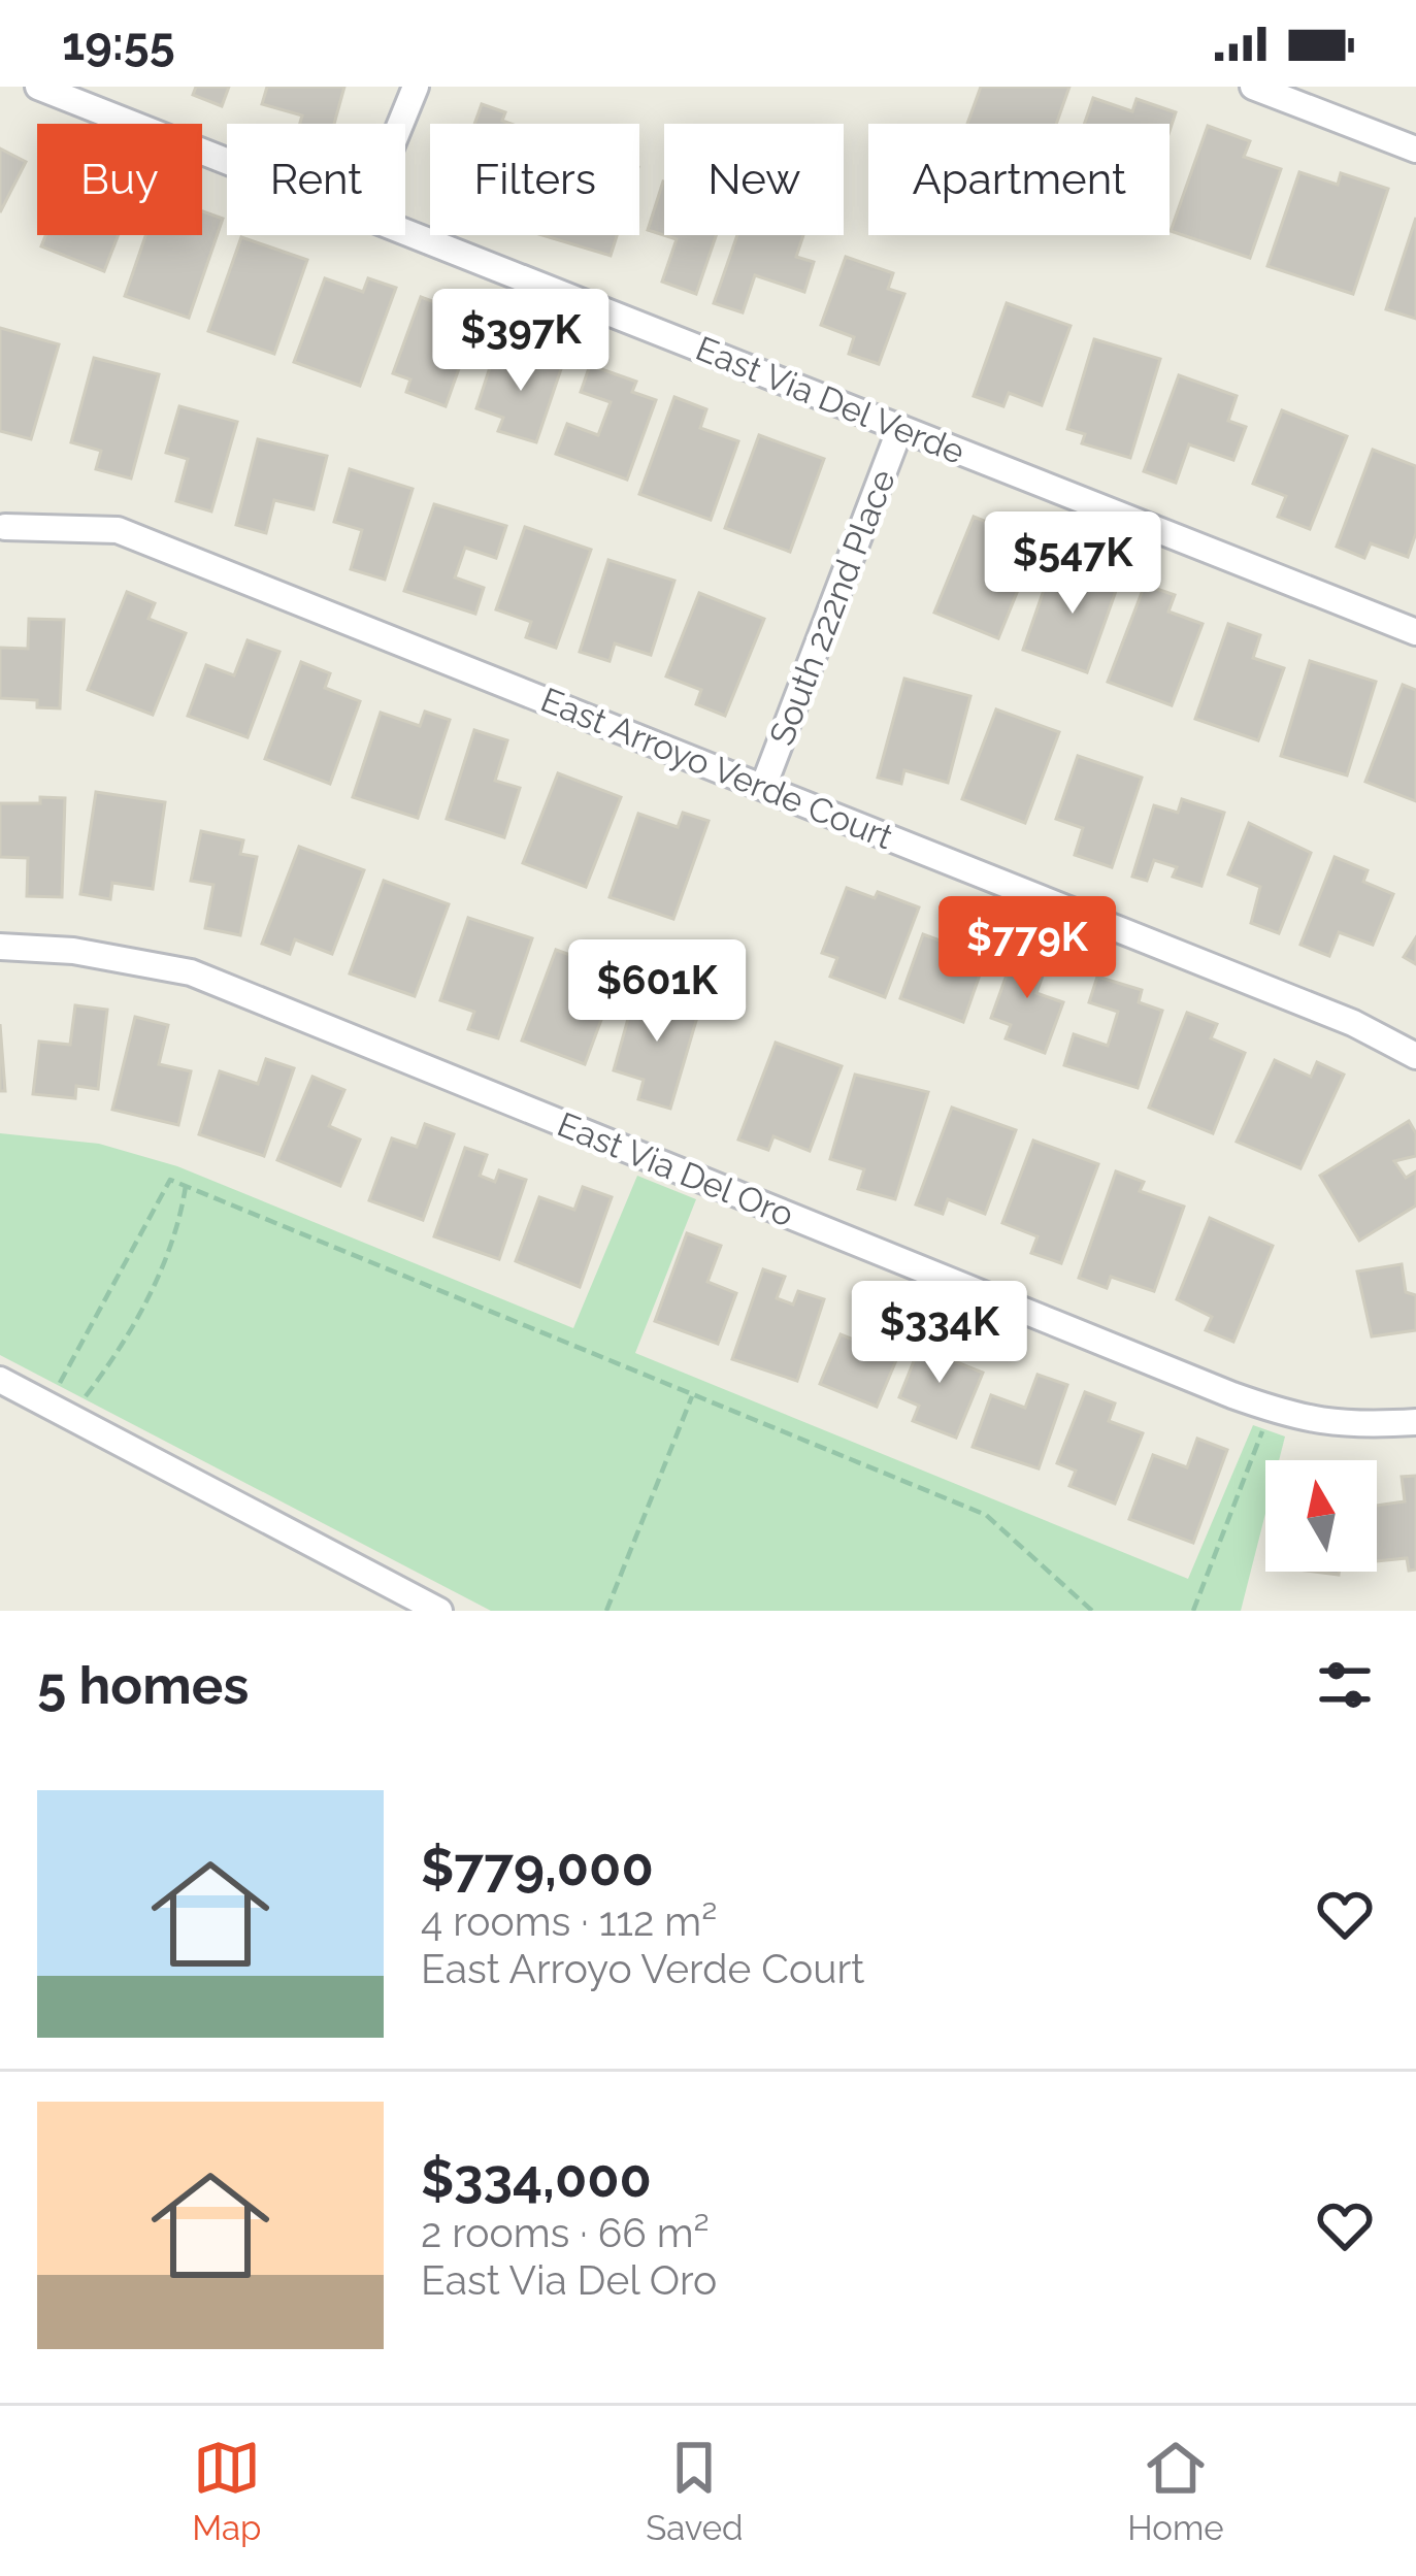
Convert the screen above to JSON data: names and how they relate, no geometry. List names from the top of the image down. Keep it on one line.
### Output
{"streets":{"street":["East Via Del Verde","South 222nd Place","East Arroyo Verde Court","East Via Del Oro"]},"crossings":[["East Via Del Verde","South 222nd Place"],["South 222nd Place","East Arroyo Verde Court"]],"north":"top","page":{"status":"19:55","chip":["Buy","Rent","Filters","New","Apartment"],"price":["$397K","$547K","$779K","$601K","$334K"],"heading":"5 homes","list":[{"name":"$779,000","note":"4 rooms · 112 m² · East Arroyo Verde Court"},{"name":"$334,000","note":"2 rooms · 66 m² · East Via Del Oro"}],"tabs":["Map","Saved","Home"]}}
